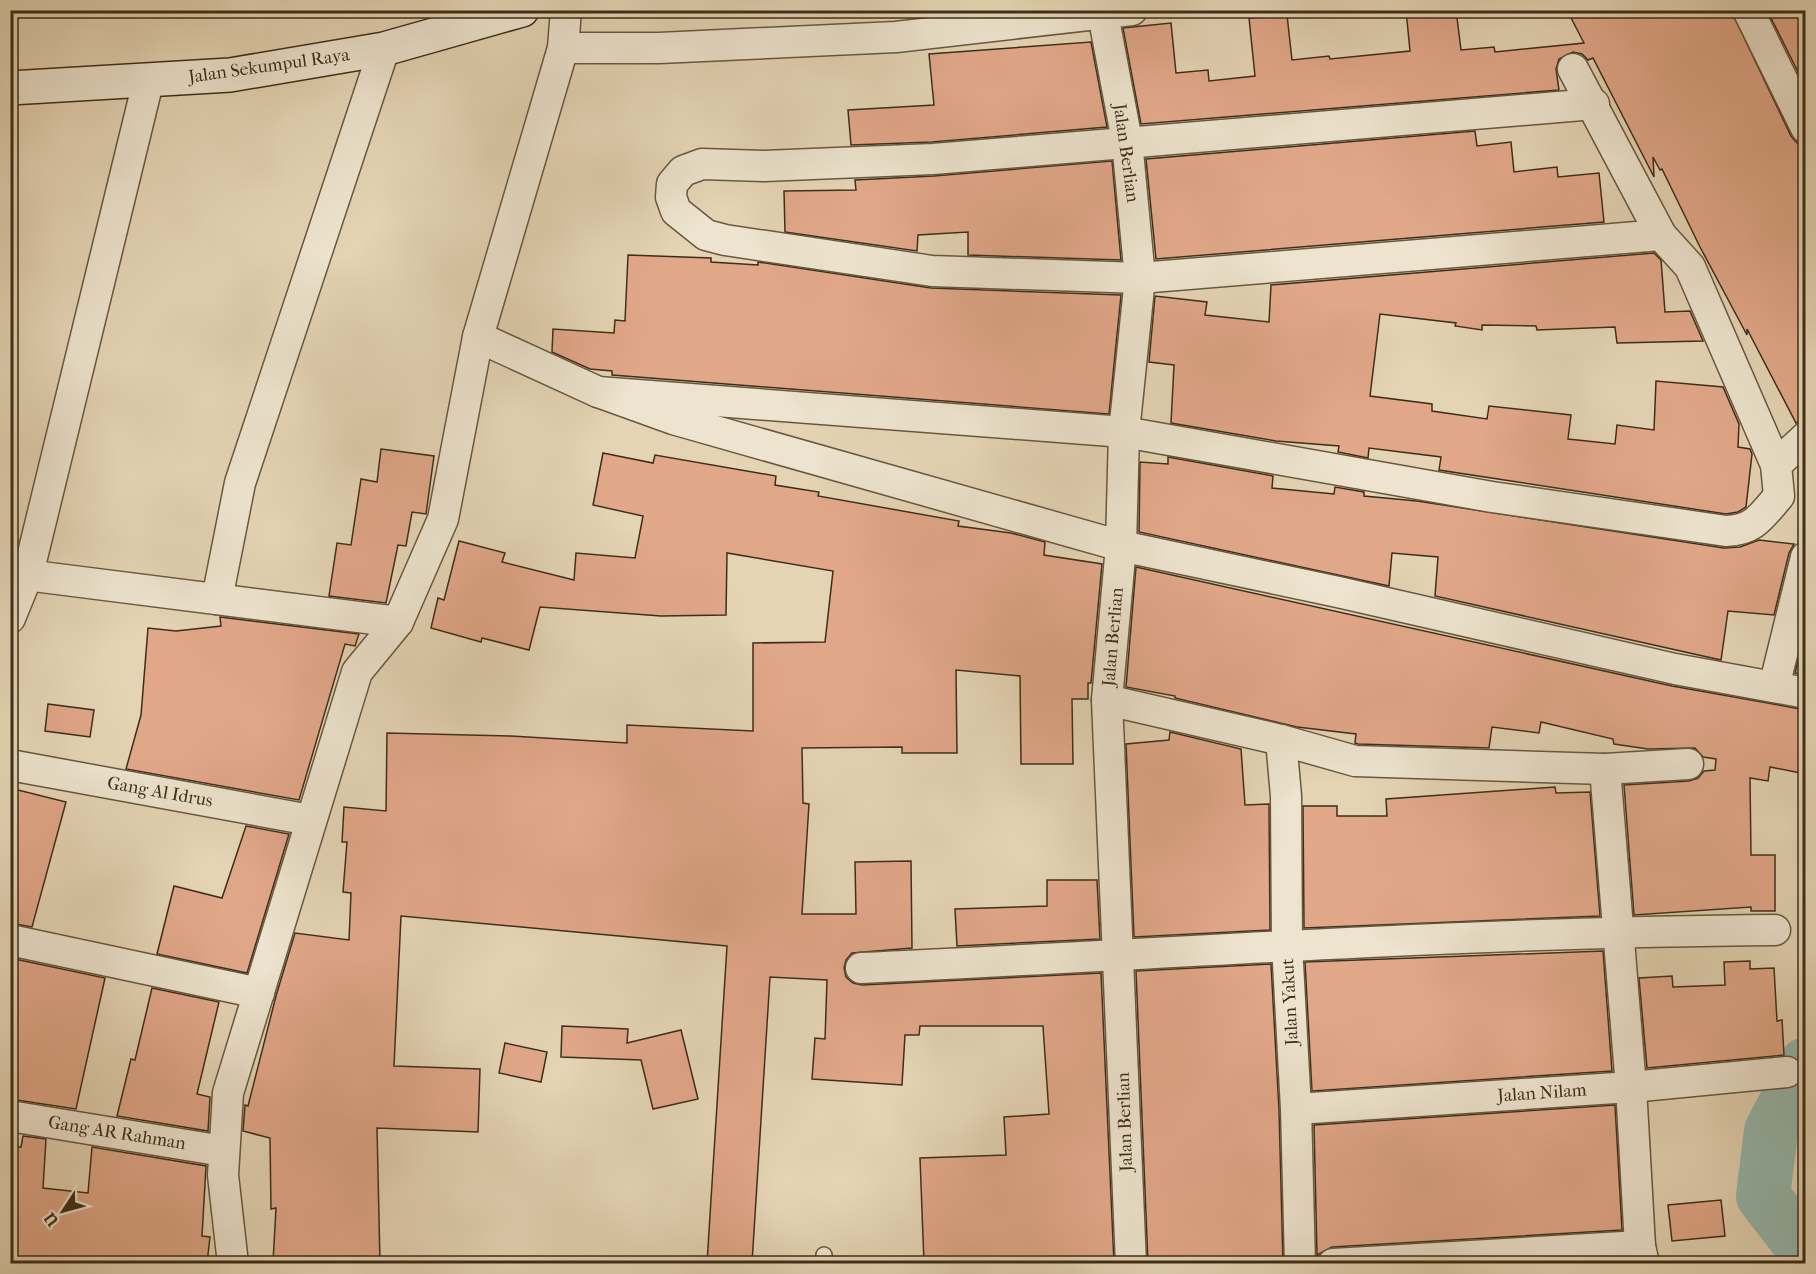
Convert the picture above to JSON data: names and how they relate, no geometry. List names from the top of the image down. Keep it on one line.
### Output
{"streets":{"main road":["Jalan Sekumpul Raya"],"street":["Jalan Berlian","Gang Al Idrus","Jalan Yakut","Jalan Nilam","Gang AR Rahman"]},"crossings":[["Jalan Yakut","Jalan Nilam"]],"north":"bottom left"}
